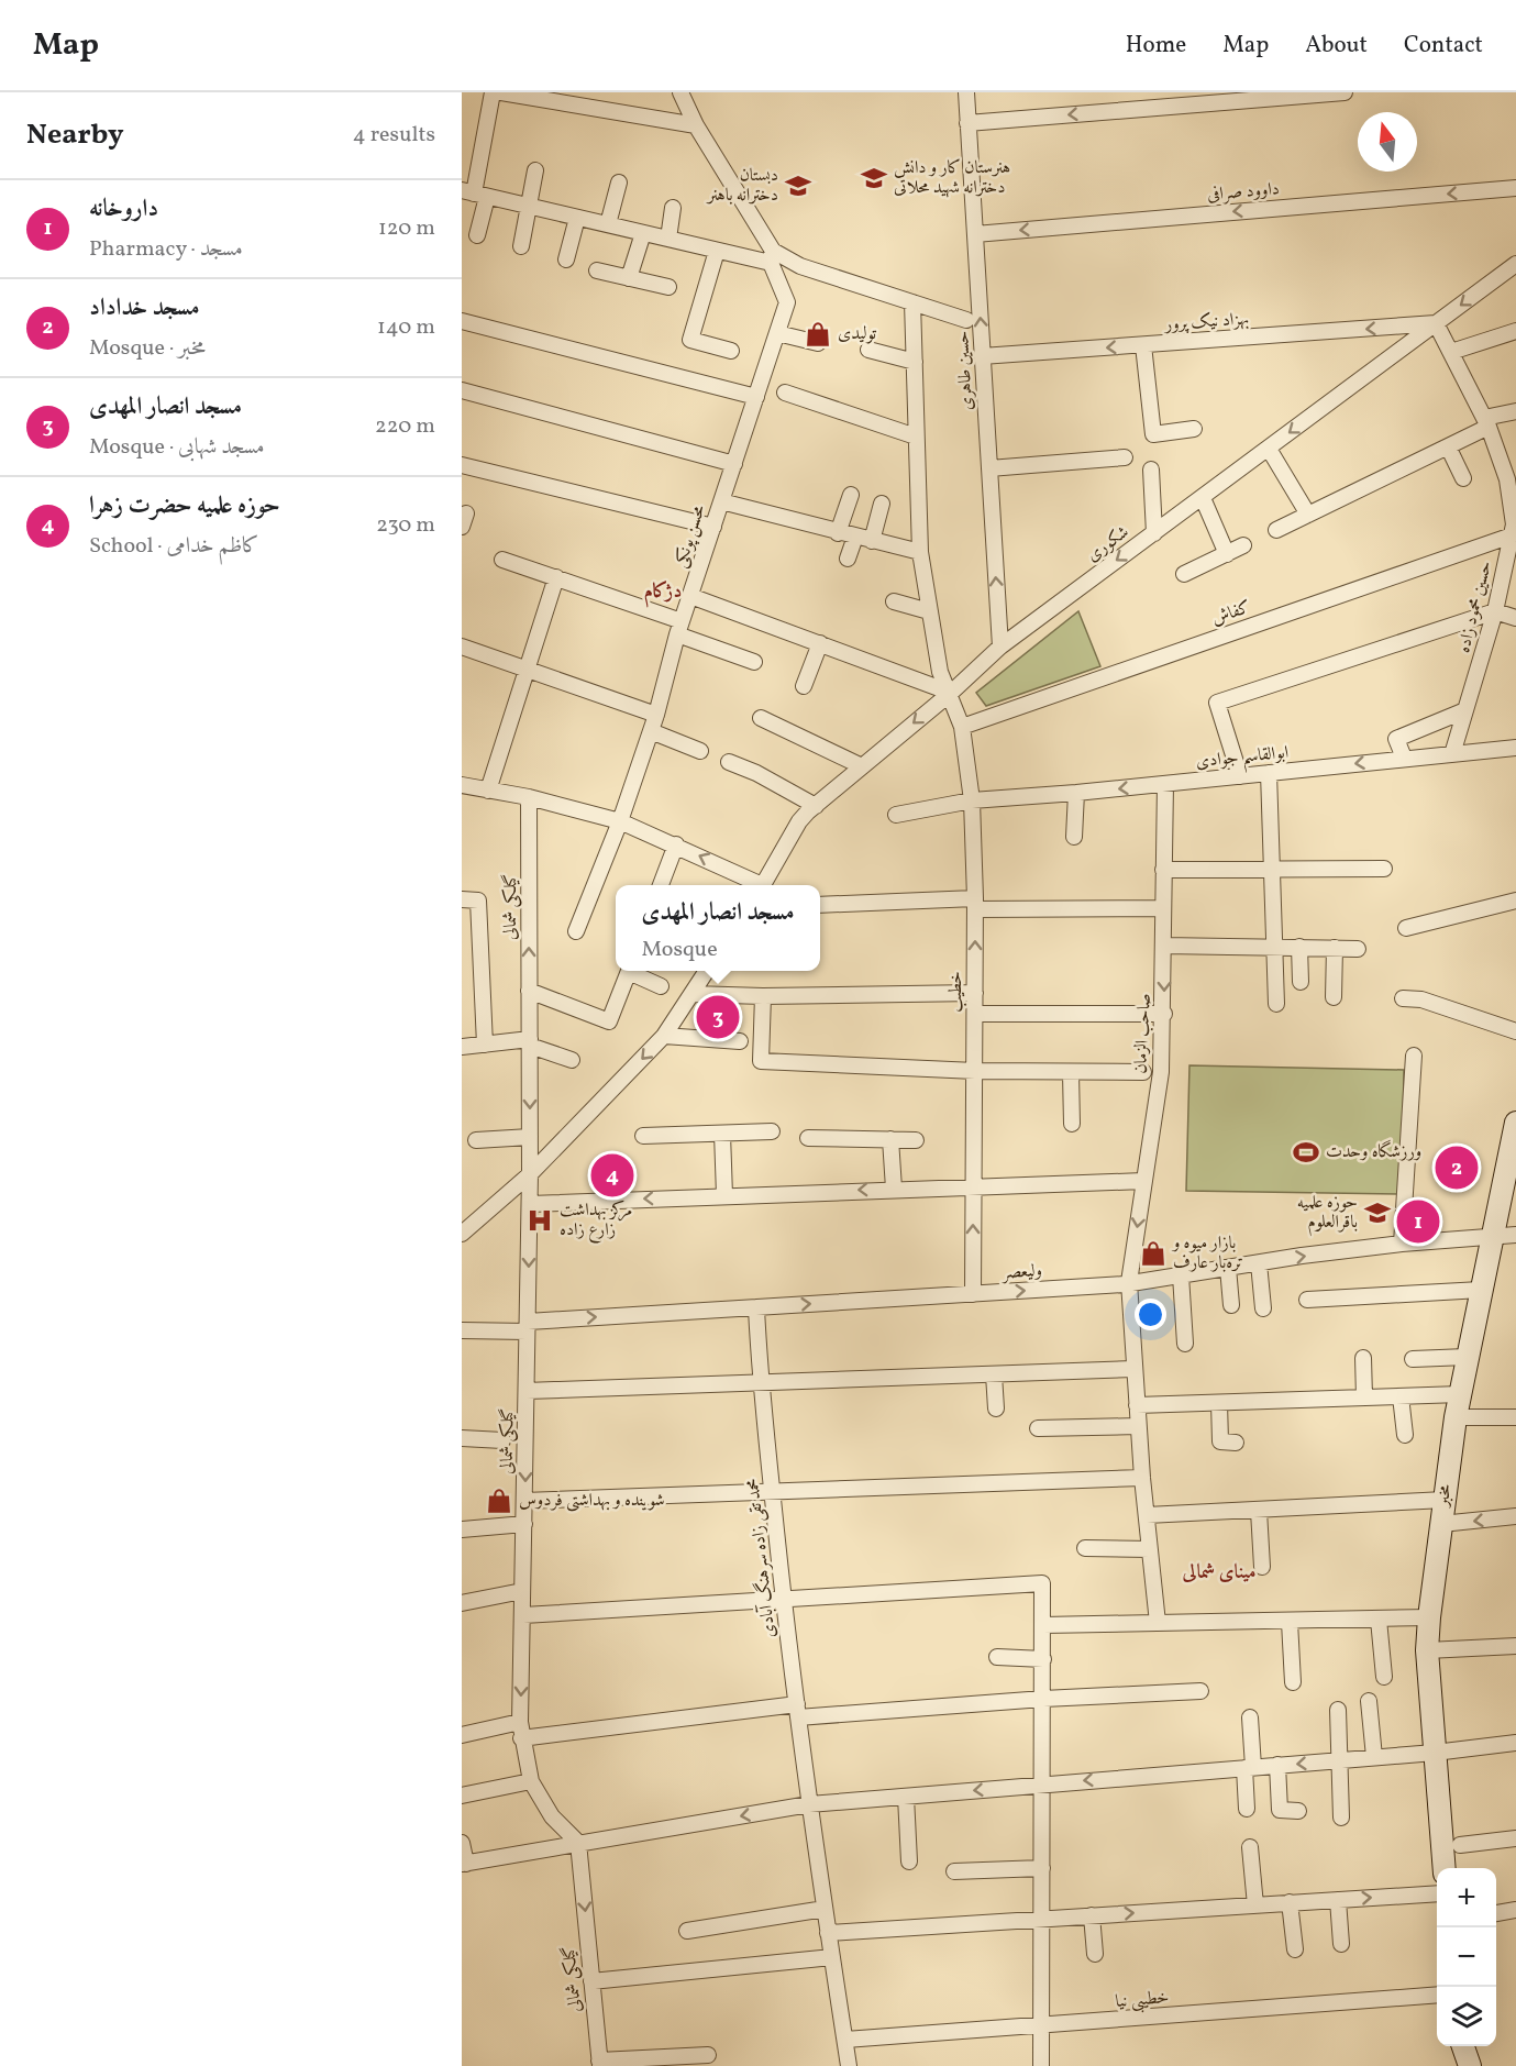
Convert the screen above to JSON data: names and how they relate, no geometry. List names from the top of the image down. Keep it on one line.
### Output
{"streets":{"main road":["مخبر"],"street":["داوود صرافی","بهزاد نیک پرور","حسین طاهری","محسن پونکی","شکوری","حسین محمود زاده","کفاش","ابوالقاسم جوادی","گيلکی شمالی","خطیب","صاحب الزمان","ولیعصر","محمد تقی زاده سرهنگ آبادی","خطیبی نیا"]},"crossings":[["داوود صرافی","حسین طاهری"],["بهزاد نیک پرور","حسین طاهری"],["بهزاد نیک پرور","شکوری"],["بهزاد نیک پرور","حسین محمود زاده"],["حسین طاهری","شکوری"],["شکوری","حسین محمود زاده"],["شکوری","خطیب"],["حسین محمود زاده","کفاش"],["حسین محمود زاده","ابوالقاسم جوادی"],["کفاش","خطیب"],["ابوالقاسم جوادی","خطیب"],["ابوالقاسم جوادی","صاحب الزمان"],["گيلکی شمالی","ولیعصر"],["خطیب","ولیعصر"],["صاحب الزمان","ولیعصر"],["ولیعصر","مخبر"],["ولیعصر","محمد تقی زاده سرهنگ آبادی"],["محمد تقی زاده سرهنگ آبادی","خطیبی نیا"]],"one_way":["حسین طاهری"],"districts":["دژکام","مینای شمالی"],"places":{"school or university":["هنرستان کار و دانش دخترانه شهید محلاتی","دبستان دخترانه باهنر","حوزه علمیه باقرالعلوم"],"shop":["تولیدی","بازار میوه و تره‌بار عارف","شوینده و بهداشتی فردوس"],"sports":["ورزشگاه وحدت"],"hospital":["مرکز بهداشت زارع زاده"]},"north":"top","page":{"header":"Map","nav":["Home","Map","About","Contact"],"heading":["Nearby","4 results"],"list":[{"mark":"1","name":"داروخانه","note":"Pharmacy · مسجد","value":"120 m"},{"mark":"2","name":"مسجد خداداد","note":"Mosque · مخبر","value":"140 m"},{"mark":"3","name":"مسجد انصار المهدی","note":"Mosque · مسجد شهابی","value":"220 m"},{"mark":"4","name":"حوزه علمیه حضرت زهرا","note":"School · کاظم خدامی","value":"230 m"}],"popup":["مسجد انصار المهدی","Mosque"],"pins":["3","2","4","1"],"map_buttons":["+","−"]}}
